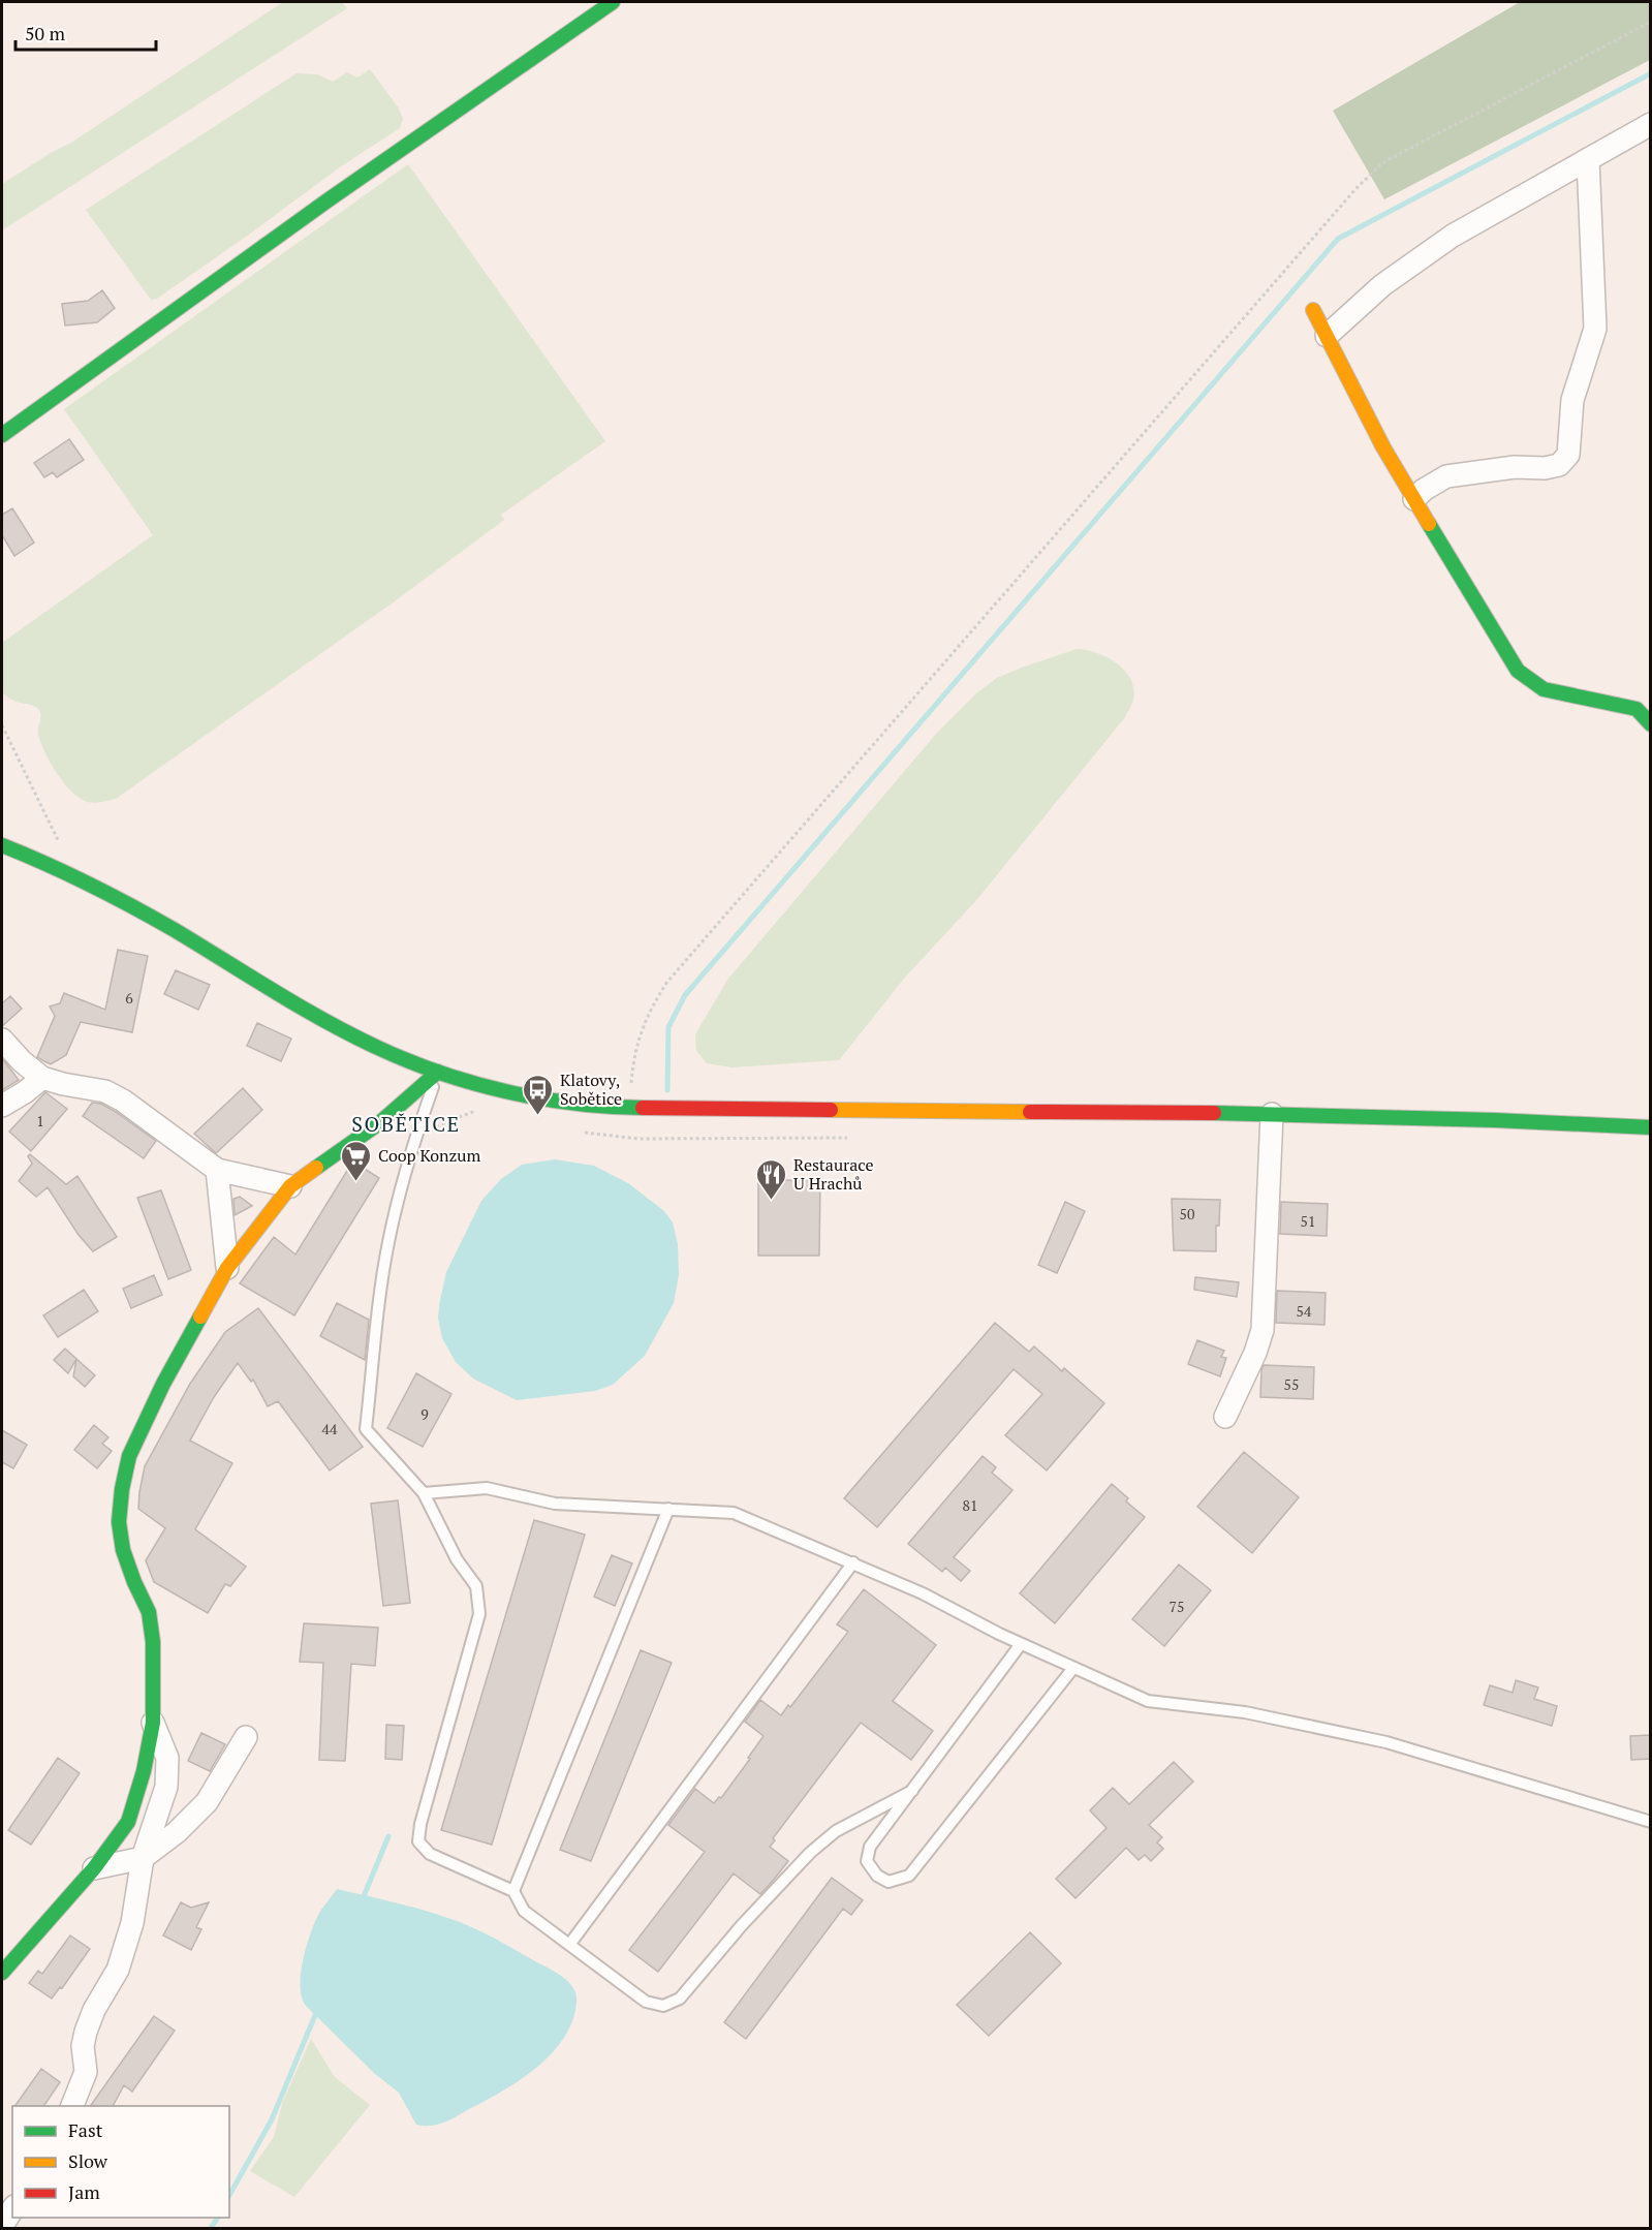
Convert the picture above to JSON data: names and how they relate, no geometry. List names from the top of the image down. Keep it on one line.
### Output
{"districts":["SOBĚTICE"],"places":{"bus stop":["Klatovy, Sobětice"],"supermarket":["Coop Konzum"],"restaurant":["Restaurace U Hrachů"]},"house_numbers":["6","1","50","51","54","55","9","44","81","75"],"legend":["Fast","Slow","Jam"],"scale_bar":"50 m"}
